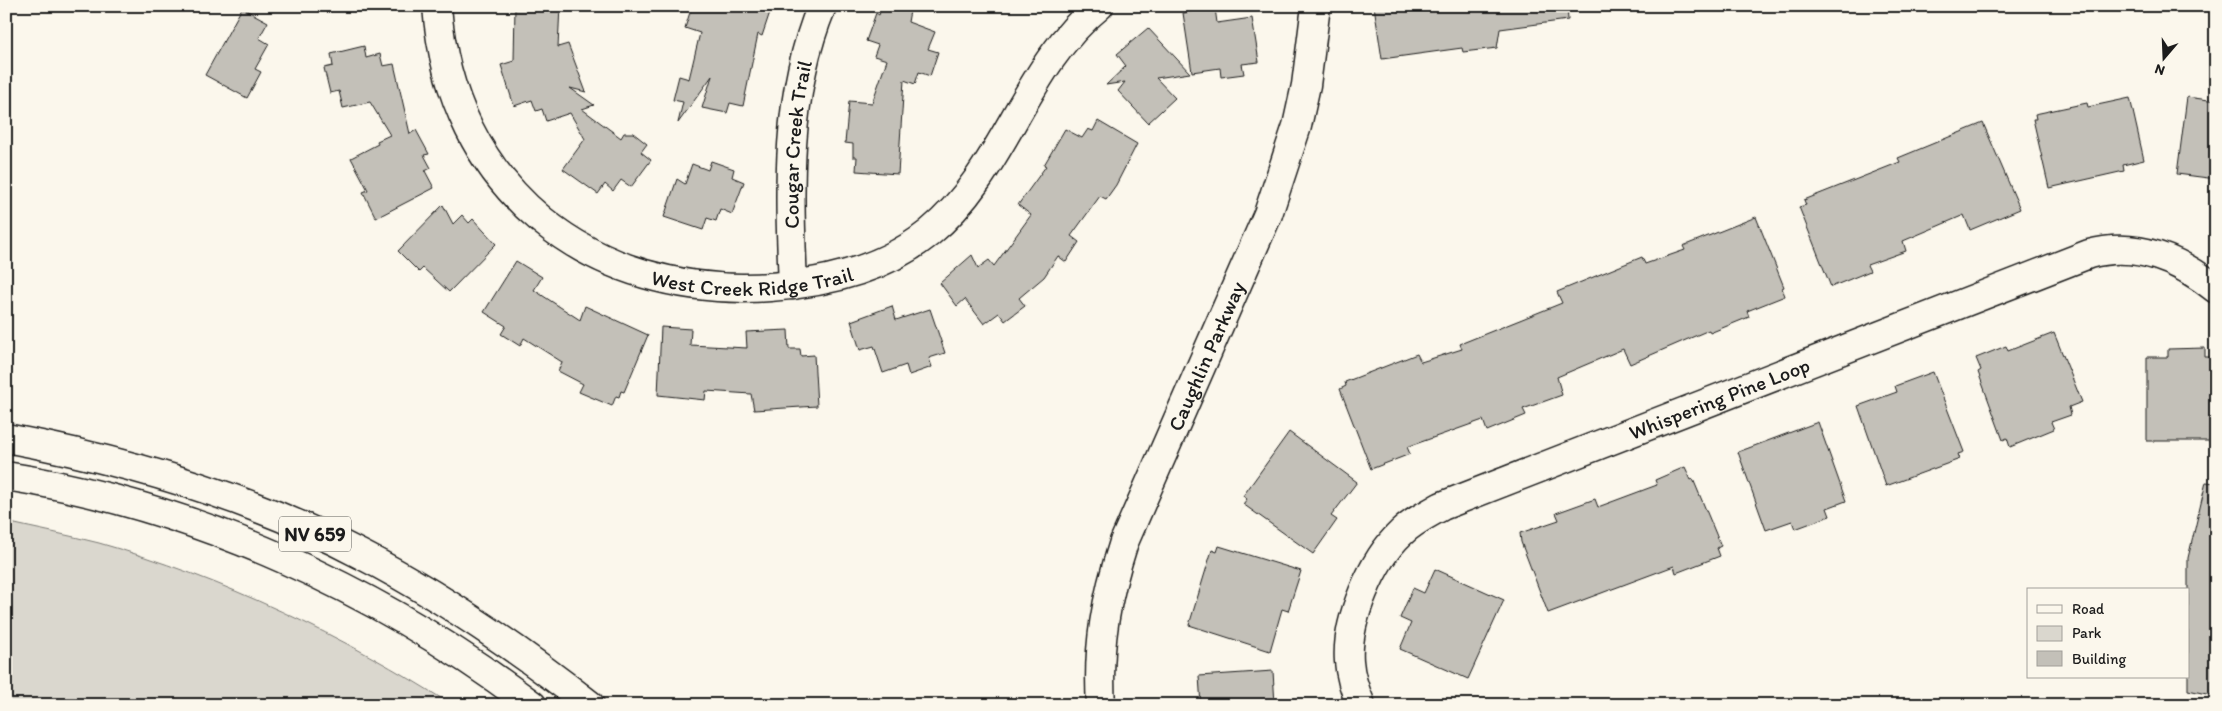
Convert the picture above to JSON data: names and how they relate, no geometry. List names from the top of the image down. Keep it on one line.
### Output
{"streets":{"street":["Cougar Creek Trail","West Creek Ridge Trail","Caughlin Parkway","Whispering Pine Loop","NV 659"]},"crossings":[["Cougar Creek Trail","West Creek Ridge Trail"]],"legend":["Road","Park","Building"],"north":"bottom"}
